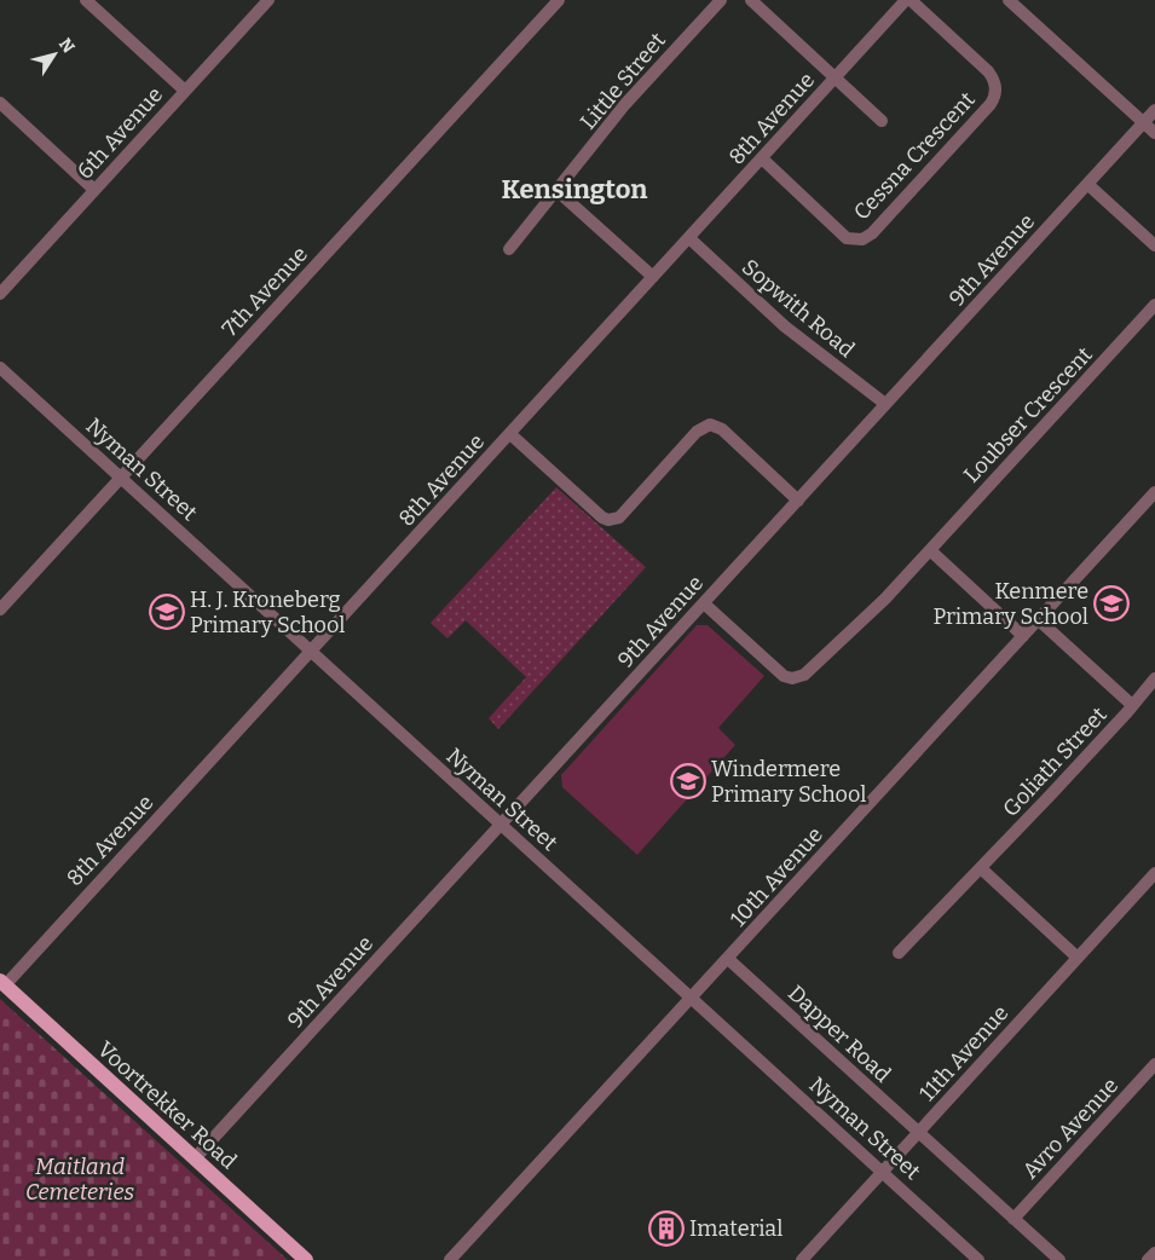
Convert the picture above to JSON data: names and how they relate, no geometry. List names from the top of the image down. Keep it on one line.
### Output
{"streets":{"main road":["Voortrekker Road"],"street":["Little Street","8th Avenue","6th Avenue","Cessna Crescent","9th Avenue","7th Avenue","Sopwith Road","Loubser Crescent","Nyman Street","Goliath Street","10th Avenue","Dapper Road","11th Avenue","Avro Avenue"]},"crossings":[["8th Avenue","Cessna Crescent"],["8th Avenue","Sopwith Road"],["8th Avenue","Nyman Street"],["8th Avenue","Voortrekker Road"],["9th Avenue","Sopwith Road"],["9th Avenue","Loubser Crescent"],["9th Avenue","Nyman Street"],["9th Avenue","Voortrekker Road"],["7th Avenue","Nyman Street"],["Nyman Street","10th Avenue"],["Nyman Street","11th Avenue"],["10th Avenue","Dapper Road"],["Dapper Road","11th Avenue"],["Dapper Road","Avro Avenue"]],"districts":["Kensington"],"parks":["Maitland Cemeteries"],"places":{"school or university":["Kenmere Primary School","H. J. Kroneberg Primary School","Windermere Primary School"],"building":["Imaterial"]},"north":"top right"}
